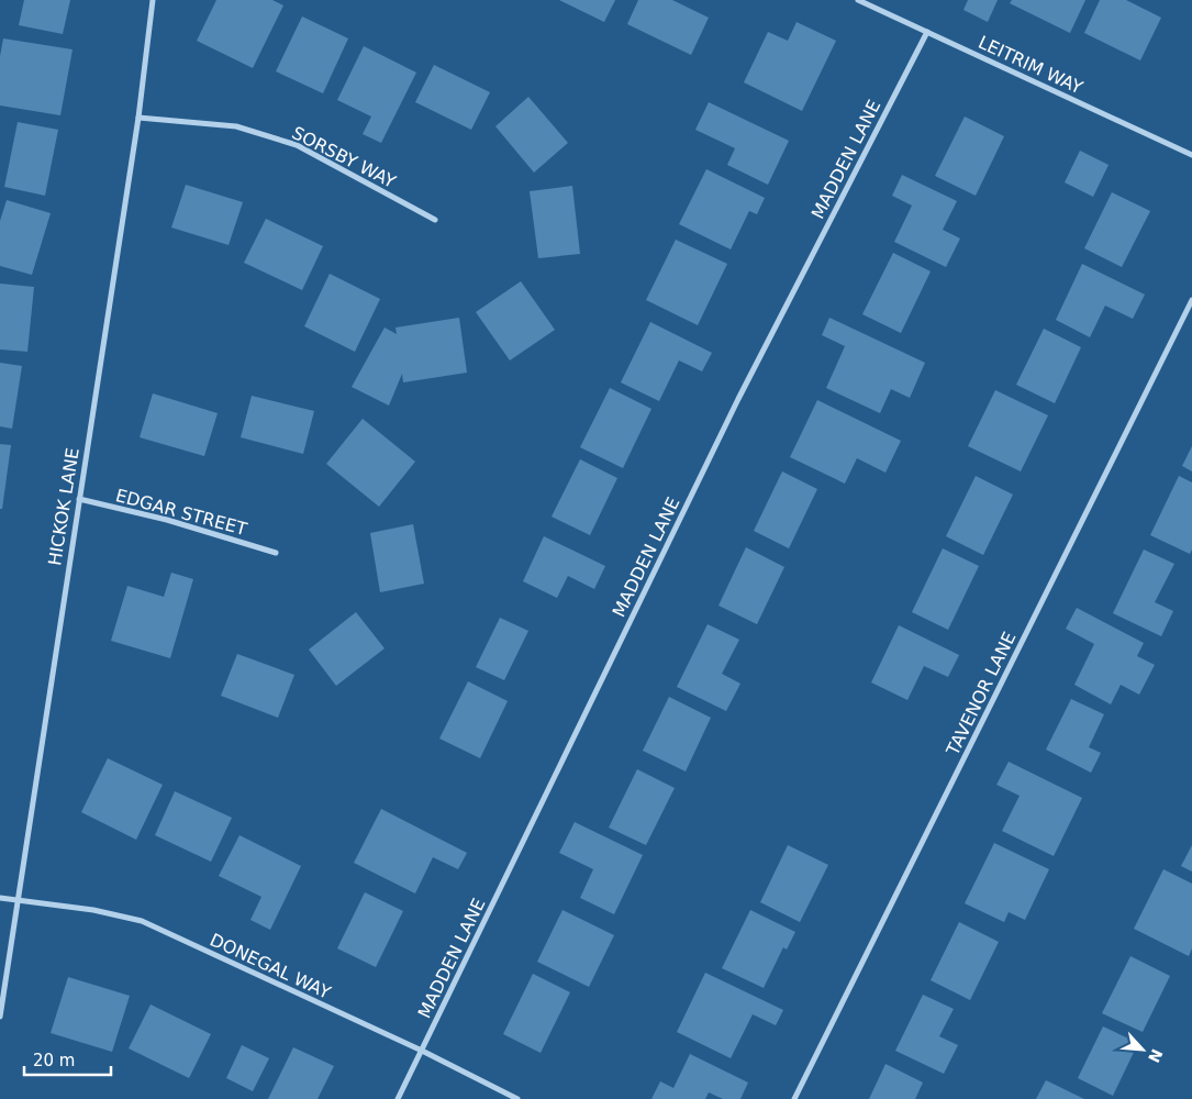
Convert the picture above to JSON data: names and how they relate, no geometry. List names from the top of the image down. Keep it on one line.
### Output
{"streets":{"street":["LEITRIM WAY","SORSBY WAY","MADDEN LANE","HICKOK LANE","EDGAR STREET","TAVENOR LANE","DONEGAL WAY"]},"crossings":[["LEITRIM WAY","MADDEN LANE"],["SORSBY WAY","HICKOK LANE"],["MADDEN LANE","DONEGAL WAY"],["HICKOK LANE","EDGAR STREET"],["HICKOK LANE","DONEGAL WAY"]],"scale_bar":"20 m","north":"bottom right"}
